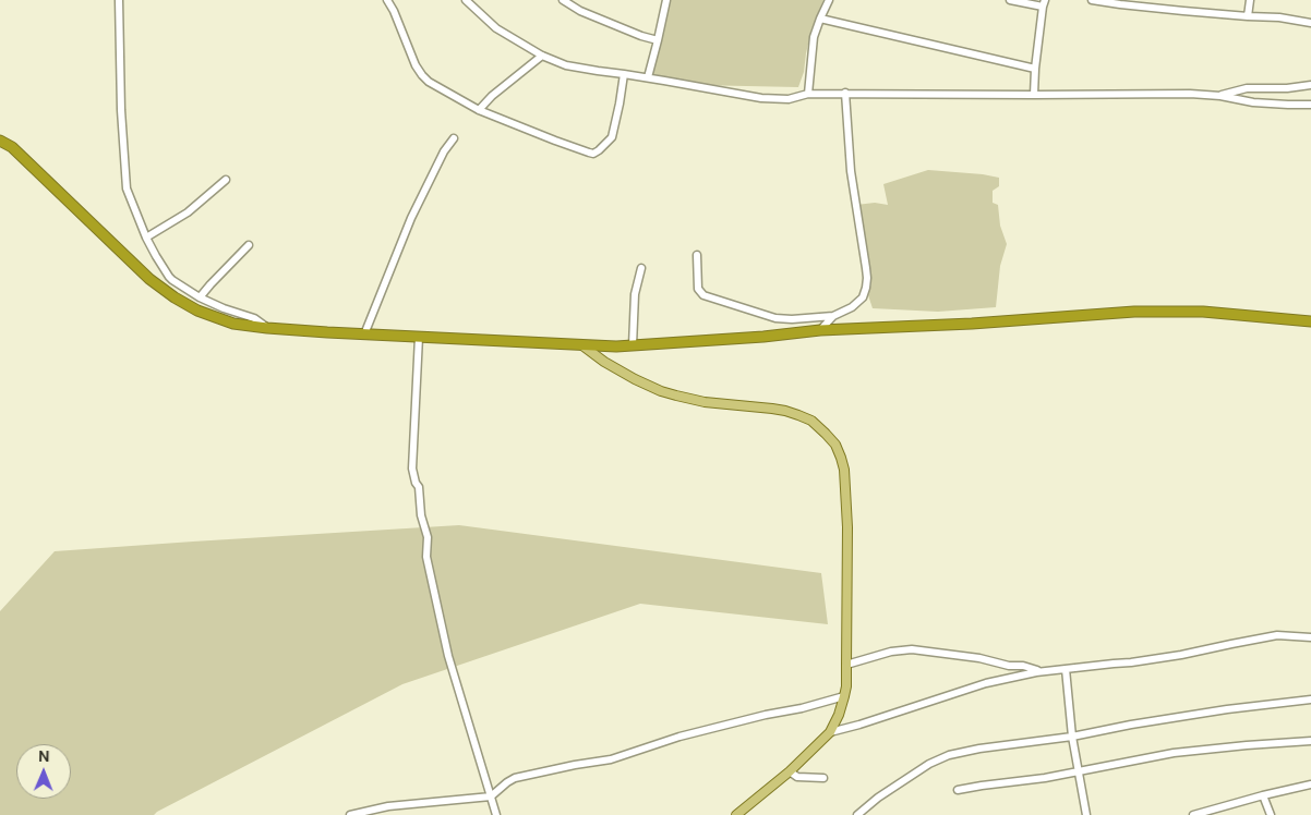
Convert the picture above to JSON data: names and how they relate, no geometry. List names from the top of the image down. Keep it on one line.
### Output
{"north":"top"}
